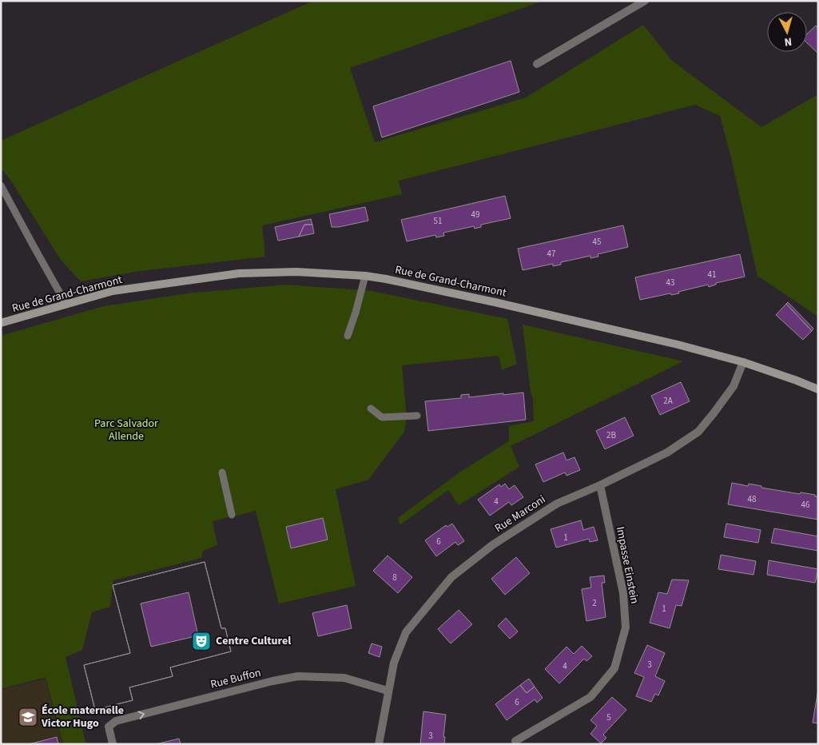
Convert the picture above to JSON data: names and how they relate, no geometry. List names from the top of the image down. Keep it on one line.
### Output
{"streets":{"street":["Rue de Grand-Charmont","Rue Marconi","Impasse Einstein","Rue Buffon"]},"crossings":[["Rue de Grand-Charmont","Rue Marconi"],["Rue Marconi","Impasse Einstein"],["Rue Marconi","Rue Buffon"]],"one_way":["Rue Buffon"],"parks":["Parc Salvador Allende"],"places":{"theatre":["Centre Culturel"],"school or university":["École maternelle Victor Hugo"]},"house_numbers":["49","51","45","47","41","43","2A","2B","48","4","46","1","6","8","2","1","3","4","6","5","3"],"north":"bottom"}
